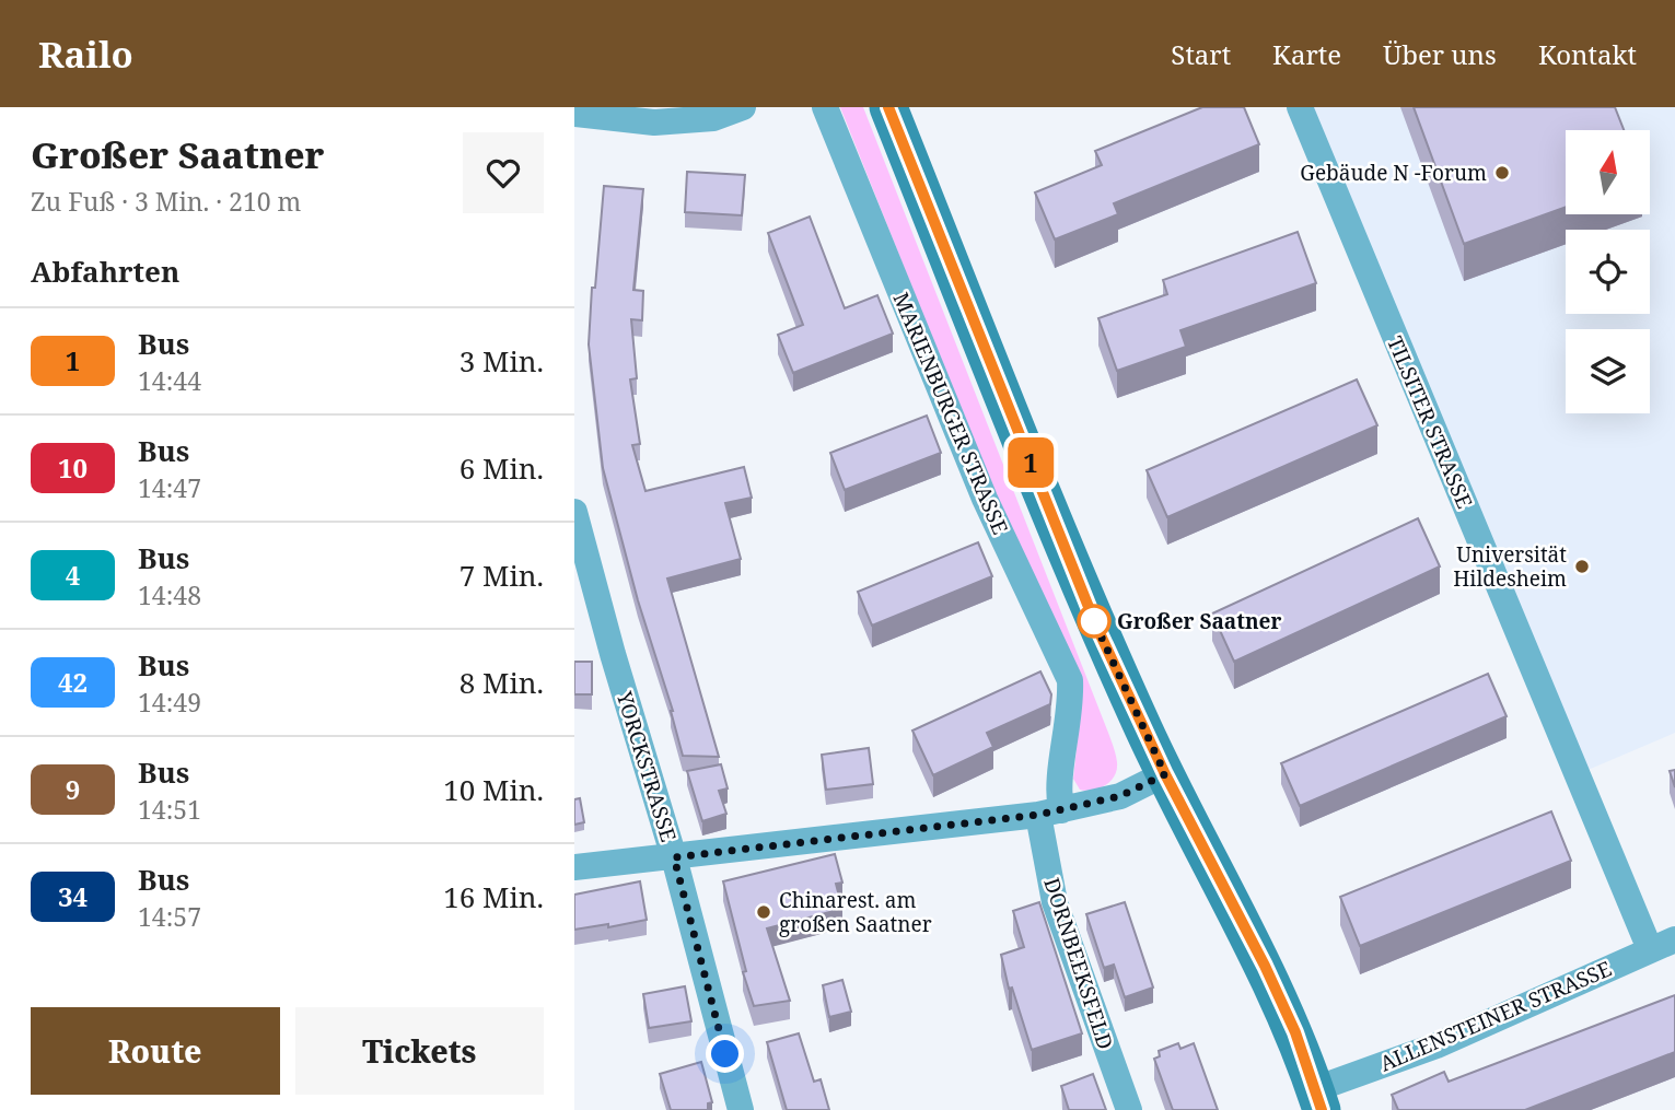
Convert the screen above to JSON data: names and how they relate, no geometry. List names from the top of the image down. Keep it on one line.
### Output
{"streets":{"street":["MARIENBURGER STRASSE","TILSITER STRASSE","YORCKSTRASSE","DORNBEEKSFELD","ALLENSTEINER STRASSE"]},"crossings":[["MARIENBURGER STRASSE","DORNBEEKSFELD"],["TILSITER STRASSE","ALLENSTEINER STRASSE"]],"places":["Gebäude N -Forum","Universität Hildesheim","Großer Saatner","Chinarest. am großen Saatner"],"lines":["bus line 1"],"north":"top","page":{"header":"Railo","nav":["Start","Karte","Über uns","Kontakt"],"heading":[["Großer Saatner","Zu Fuß · 3 Min. · 210 m"],"Abfahrten"],"on_map":"1","list":[{"mark":"1","name":"Bus","note":"14:44","value":"3 Min."},{"mark":"10","name":"Bus","note":"14:47","value":"6 Min."},{"mark":"4","name":"Bus","note":"14:48","value":"7 Min."},{"mark":"42","name":"Bus","note":"14:49","value":"8 Min."},{"mark":"9","name":"Bus","note":"14:51","value":"10 Min."},{"mark":"34","name":"Bus","note":"14:57","value":"16 Min."}],"buttons":["Route","Tickets"]}}
